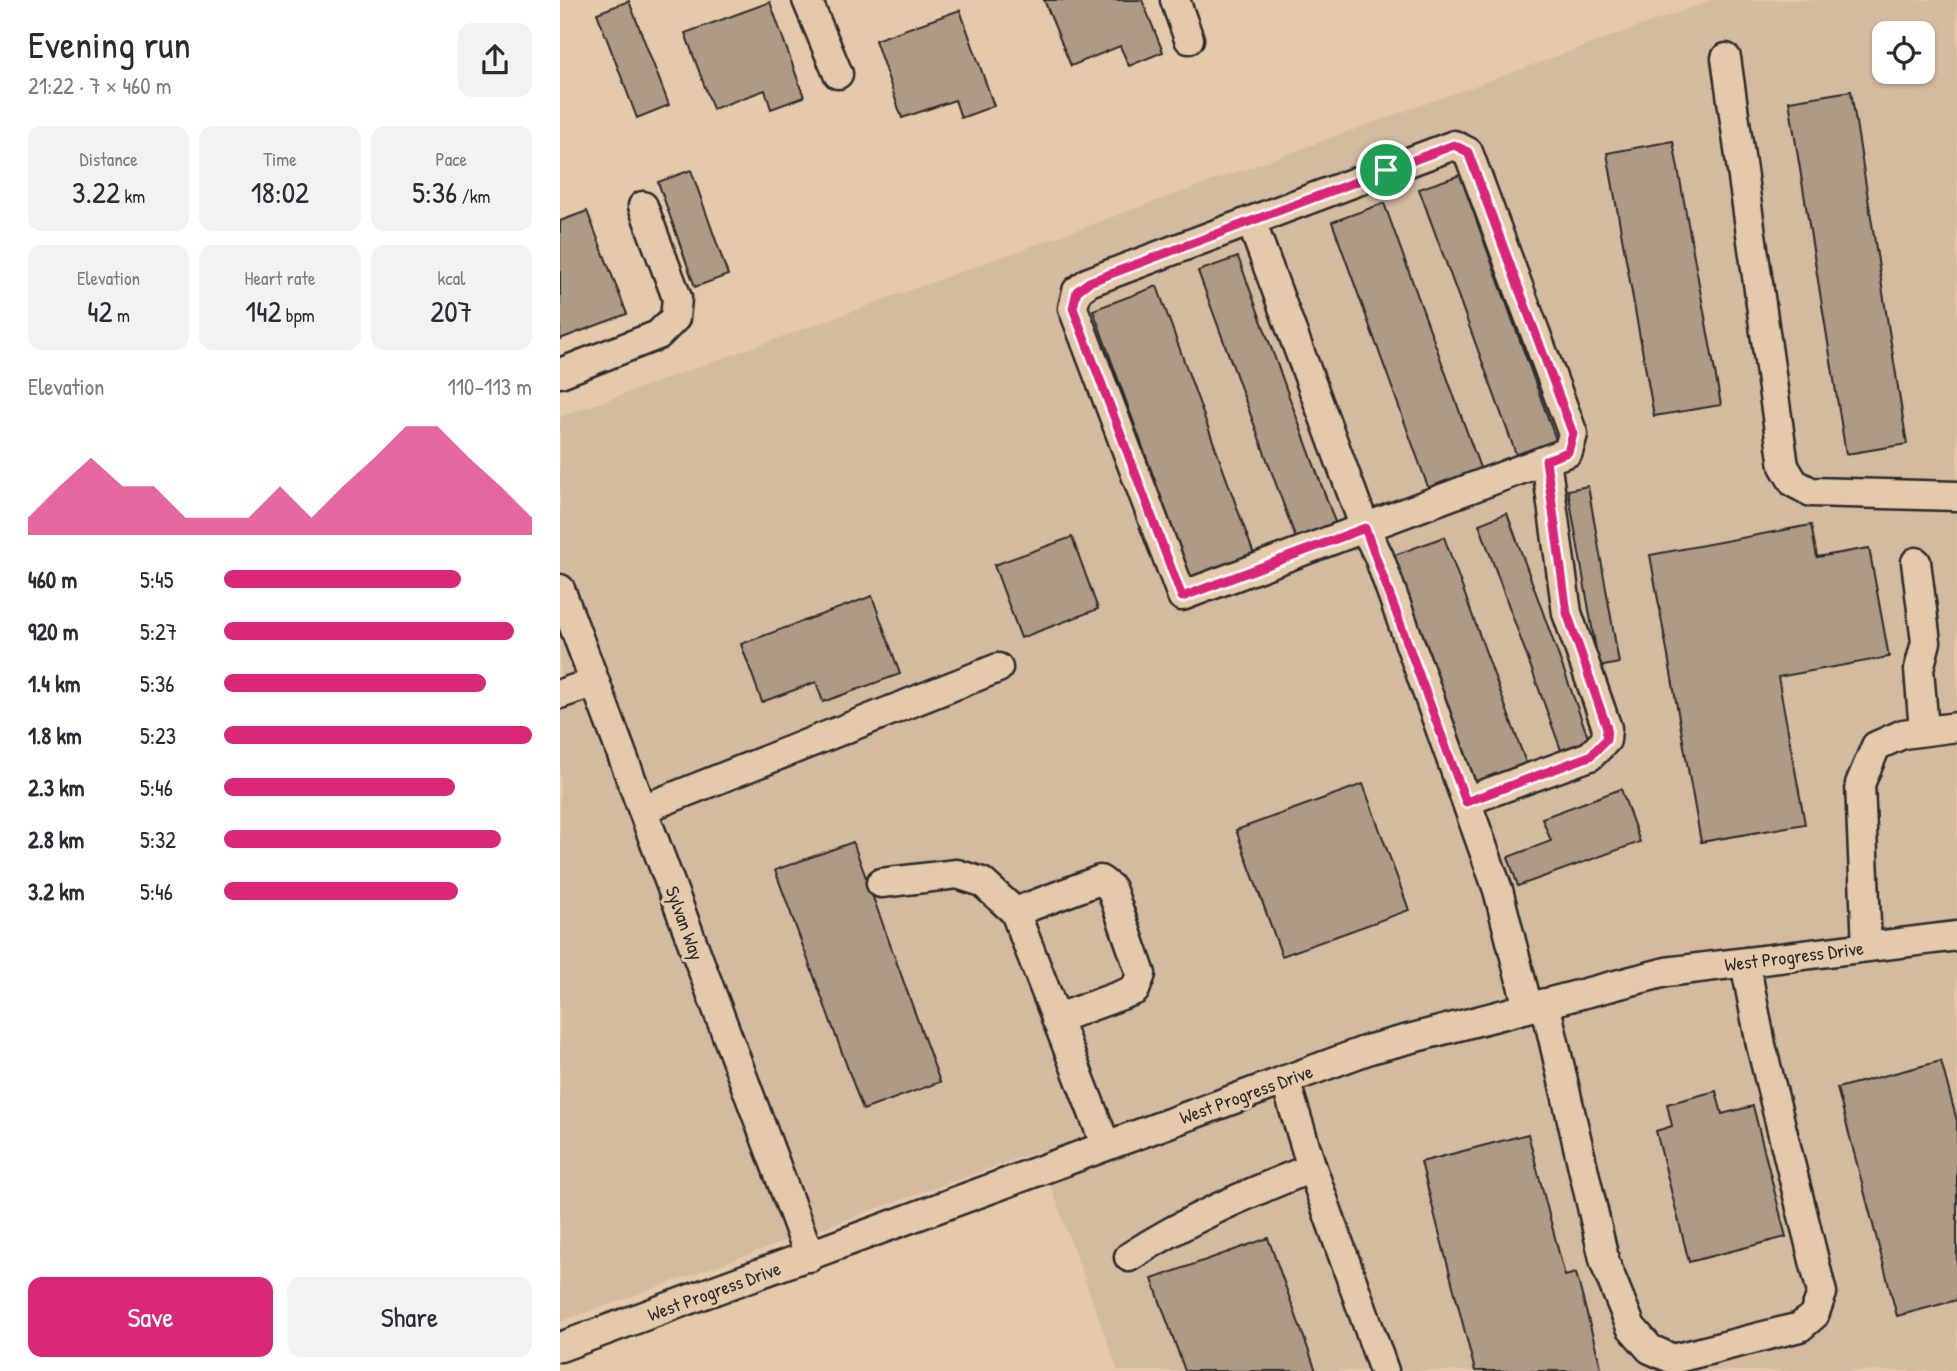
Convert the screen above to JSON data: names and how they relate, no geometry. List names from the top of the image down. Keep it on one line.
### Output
{"streets":{"street":["Sylvan Way","West Progress Drive"]},"crossings":[["Sylvan Way","West Progress Drive"]],"page":{"heading":["Evening run","21:22 · 7 × 460 m"],"stats":[["Distance","3.22 km"],["Time","18:02"],["Pace","5:36 /km"],["Elevation","42 m"],["Heart rate","142 bpm"],["kcal","207"]],"chart":["Elevation","110–113 m"],"list":[{"name":"460 m","note":"5:45"},{"name":"920 m","note":"5:27"},{"name":"1.4 km","note":"5:36"},{"name":"1.8 km","note":"5:23"},{"name":"2.3 km","note":"5:46"},{"name":"2.8 km","note":"5:32"},{"name":"3.2 km","note":"5:46"}],"buttons":["Save","Share"]}}
